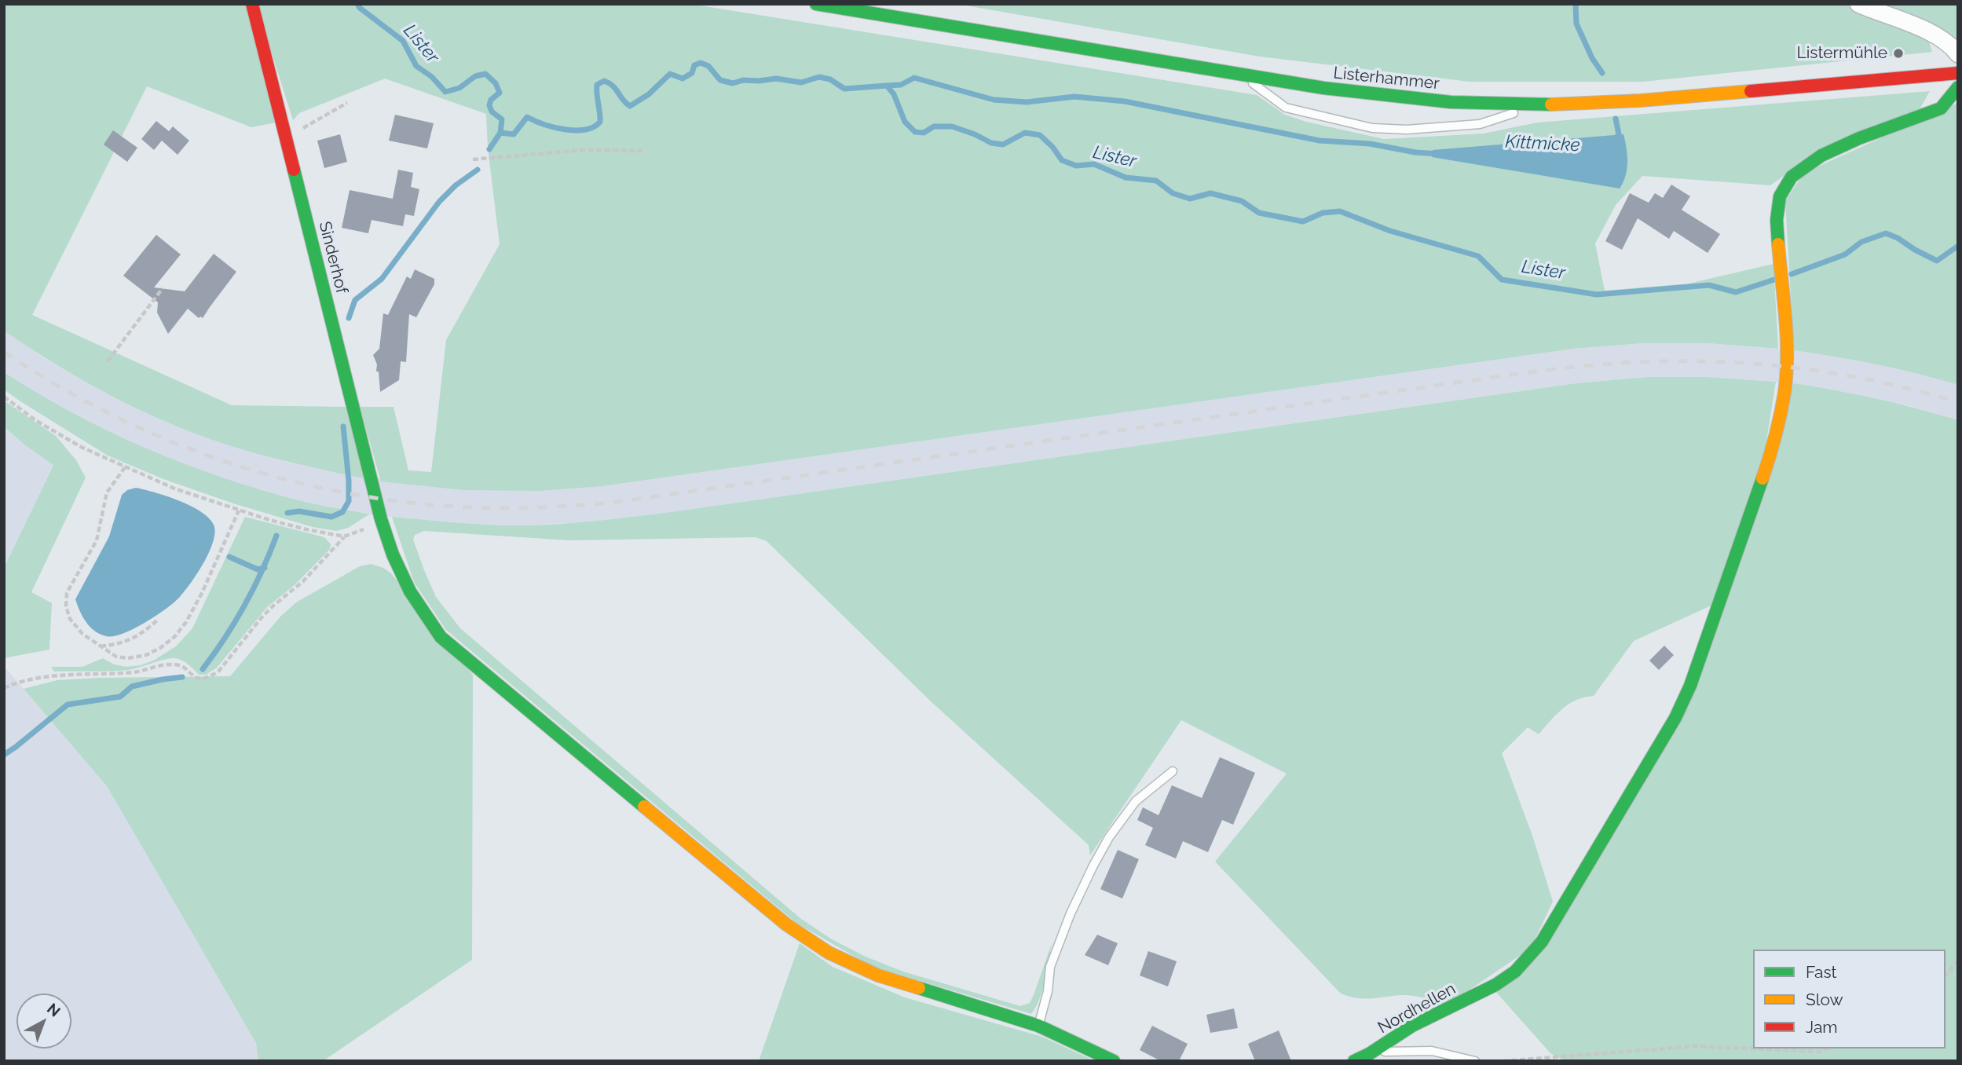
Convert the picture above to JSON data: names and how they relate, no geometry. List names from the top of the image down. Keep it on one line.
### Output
{"streets":{"street":["Listerhammer","Sinderhof","Nordhellen"]},"water":["Lister","Kittmicke"],"places":["Listermühle"],"legend":["Fast","Slow","Jam"],"north":"top right"}
